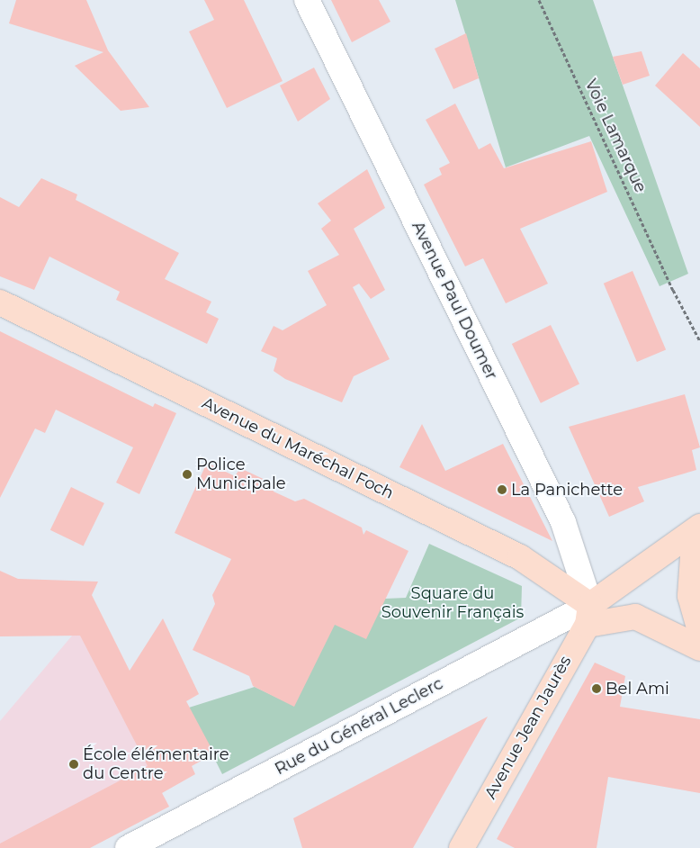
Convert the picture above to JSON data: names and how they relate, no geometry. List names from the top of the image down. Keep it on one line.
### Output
{"streets":{"main road":["Avenue du Maréchal Foch","Avenue Jean Jaurès"],"street":["Avenue Paul Doumer","Rue du Général Leclerc"],"path":["Voie Lamarque"]},"crossings":[["Avenue Paul Doumer","Avenue du Maréchal Foch"],["Avenue Paul Doumer","Rue du Général Leclerc"],["Avenue Paul Doumer","Avenue Jean Jaurès"],["Avenue du Maréchal Foch","Rue du Général Leclerc"],["Avenue du Maréchal Foch","Avenue Jean Jaurès"],["Rue du Général Leclerc","Avenue Jean Jaurès"]],"parks":["Square du Souvenir Français"],"places":["Police Municipale","La Panichette","Bel Ami","École élémentaire du Centre"]}
